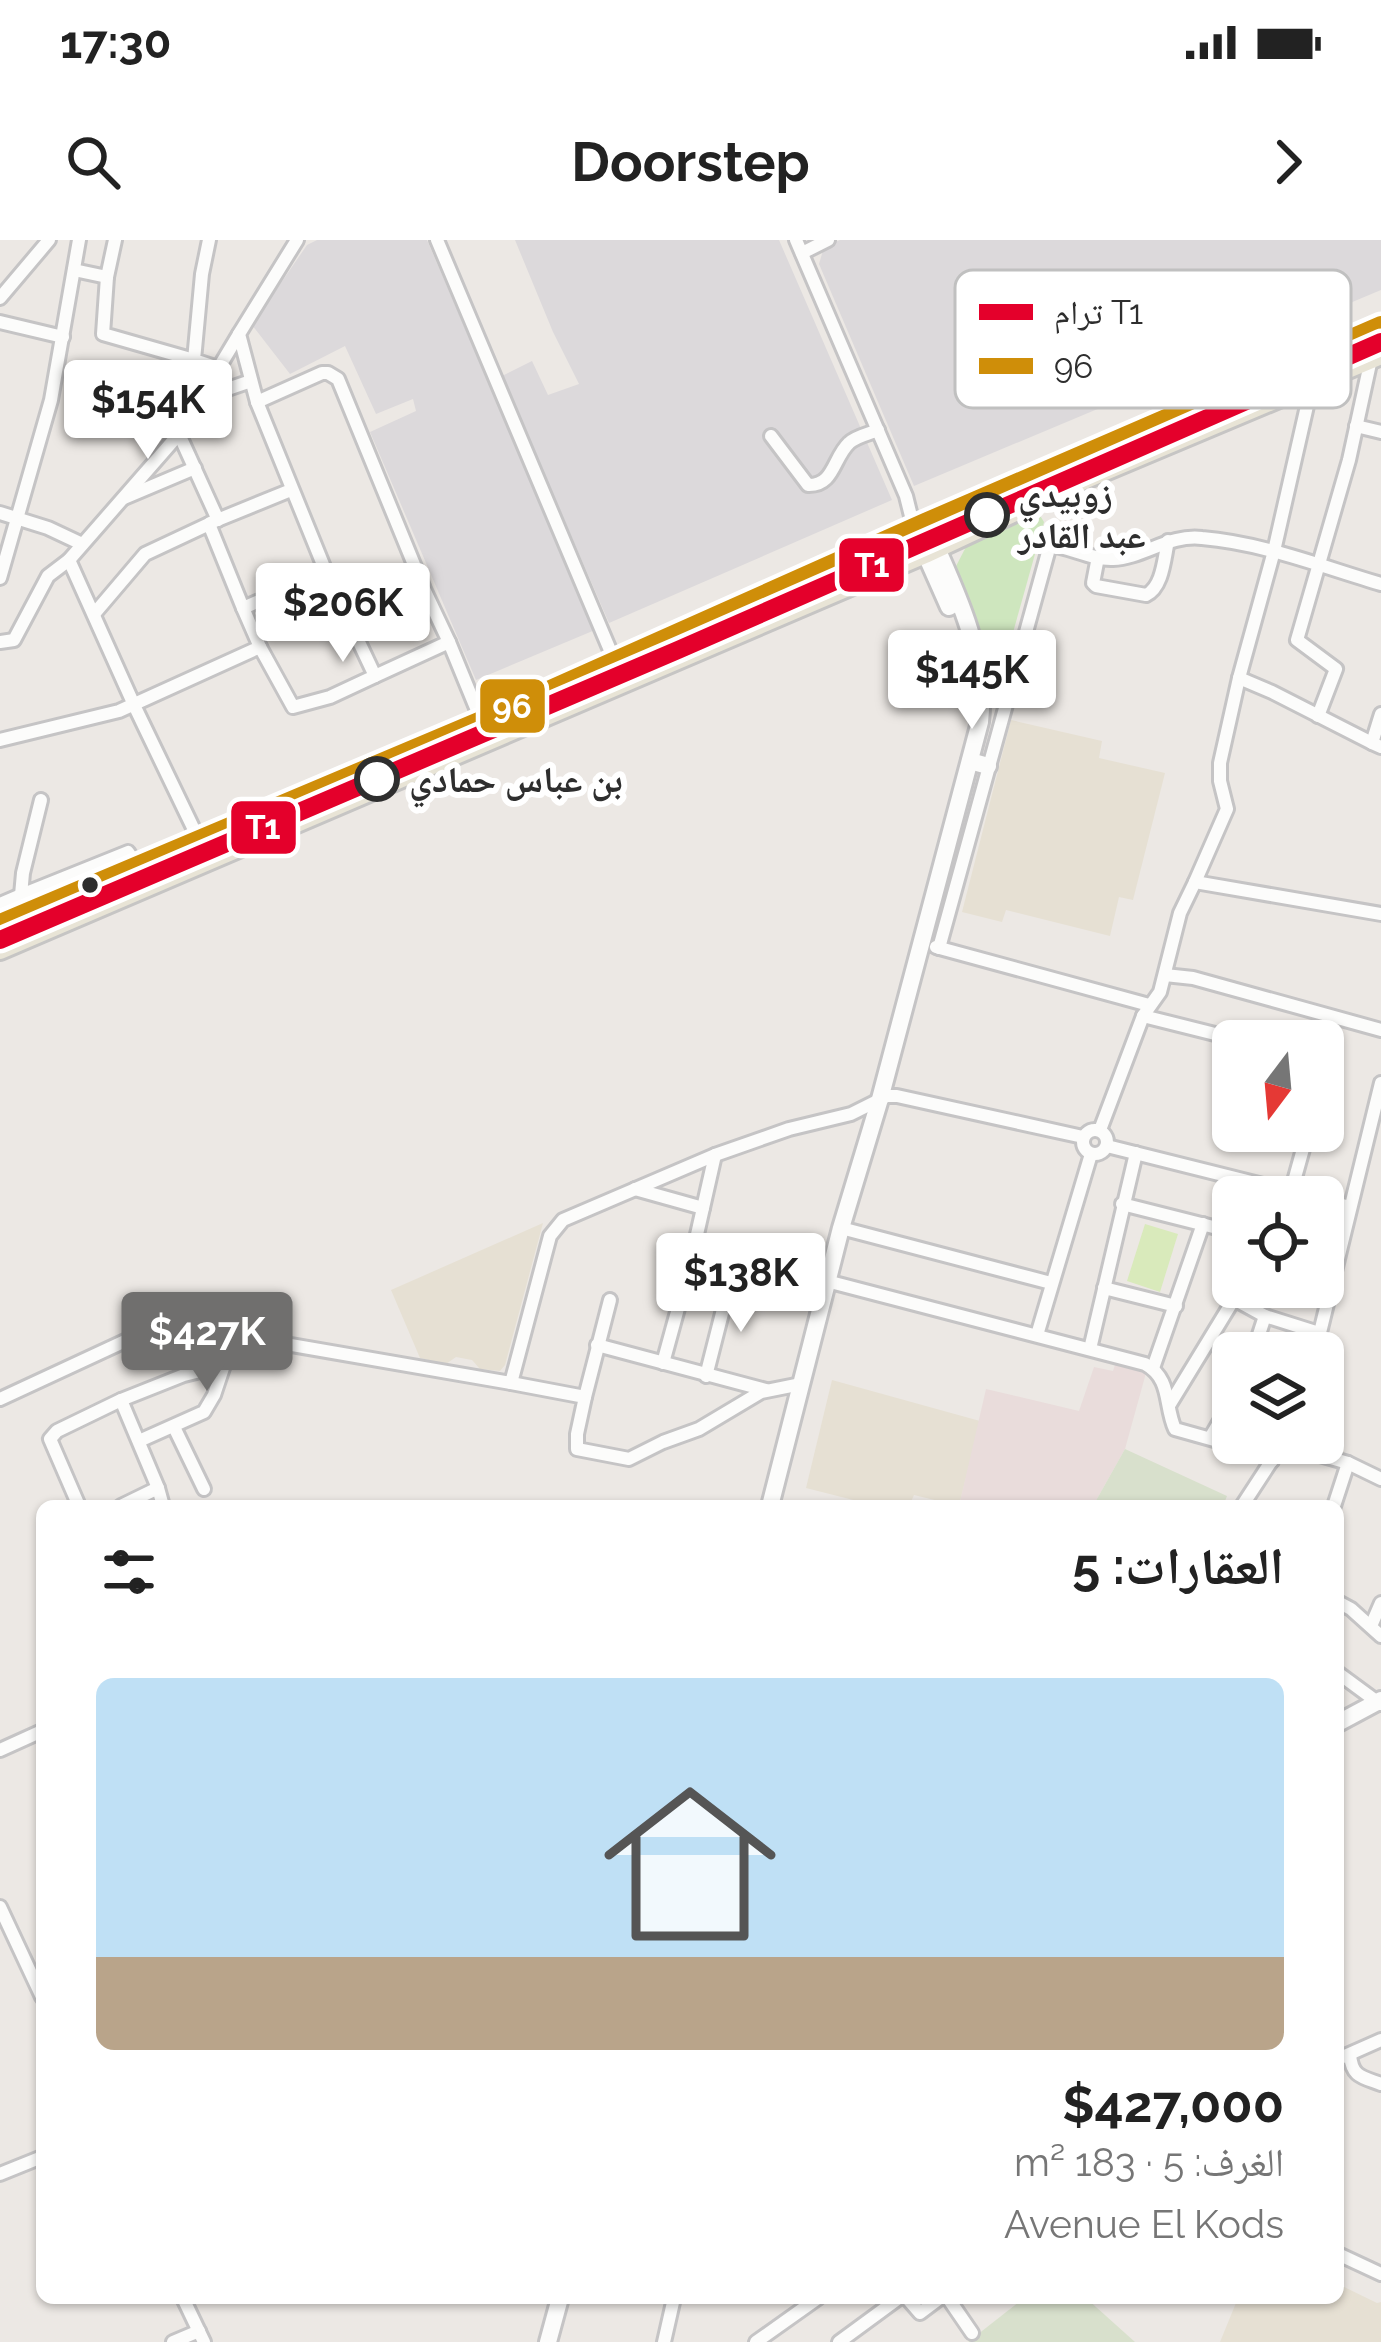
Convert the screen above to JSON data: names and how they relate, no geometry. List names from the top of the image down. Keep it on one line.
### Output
{"places":["زوبيدي عبد القادر","بن عباس حمادي"],"lines":["transit line 96","tram line T1"],"legend":["ترام T1","96"],"north":"bottom","page":{"status":"17:30","header":"Doorstep","price":["$154K","$206K","$145K","$138K","$427K"],"heading":"العقارات: 5","list":[{"name":"$427,000","note":"الغرف: 5 · 183 m² · Avenue El Kods"}]}}
